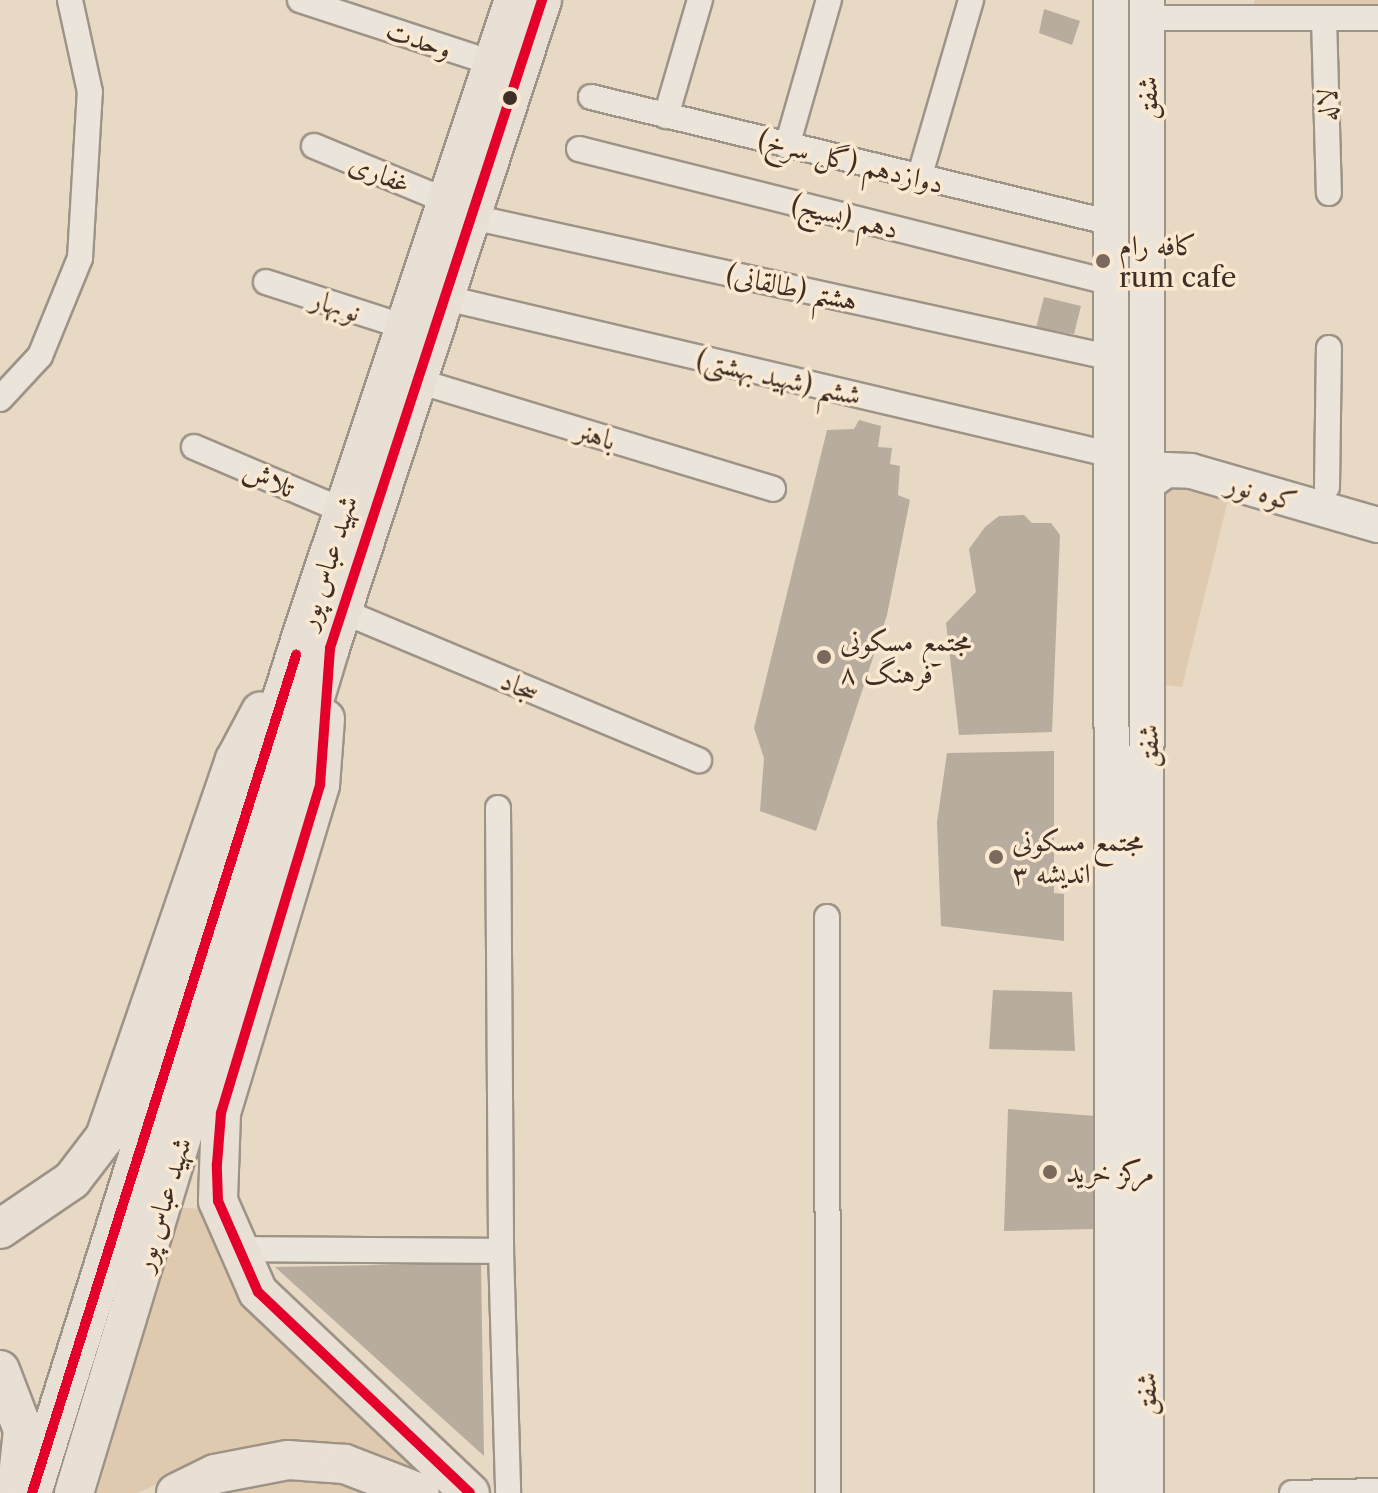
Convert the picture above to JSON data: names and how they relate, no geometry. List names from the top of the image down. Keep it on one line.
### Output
{"streets":{"main road":["شفق","کوه نور","شهید عباس پور"],"street":["وحدت","لاله","دوازدهم (گل سرخ)","غفاری","دهم (بسیج)","هشتم (طالقانی)","نوبهار","ششم (شهید بهشتی)","باهنر","تلاش","سجاد"]},"crossings":[["وحدت","شهید عباس پور"],["شفق","دوازدهم (گل سرخ)"],["شفق","دهم (بسیج)"],["شفق","هشتم (طالقانی)"],["شفق","ششم (شهید بهشتی)"],["شفق","کوه نور"],["غفاری","هشتم (طالقانی)"],["غفاری","شهید عباس پور"],["هشتم (طالقانی)","شهید عباس پور"],["نوبهار","شهید عباس پور"],["ششم (شهید بهشتی)","شهید عباس پور"],["باهنر","شهید عباس پور"],["تلاش","شهید عباس پور"],["شهید عباس پور","سجاد"]],"places":["کافه رام rum cafe","مجتمع مسکونی فرهنگ ۸","مجتمع مسکونی اندیشه ۳","مرکز خرید"]}
